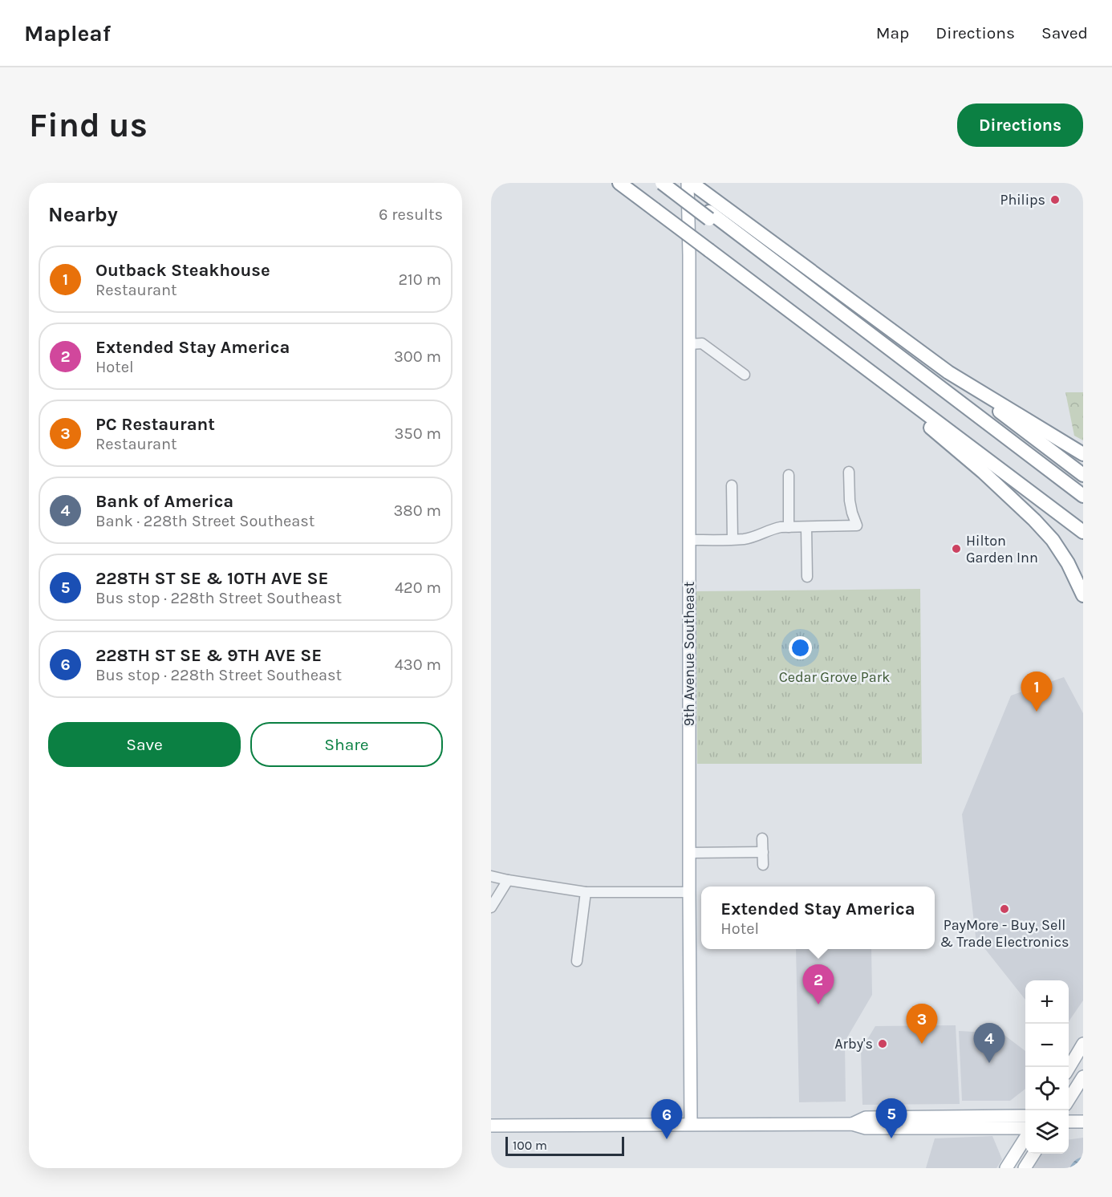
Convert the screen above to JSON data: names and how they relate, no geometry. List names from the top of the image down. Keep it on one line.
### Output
{"streets":{"main road":["9th Avenue Southeast"]},"parks":["Cedar Grove Park"],"places":["Philips","Hilton Garden Inn","PayMore - Buy, Sell & Trade Electronics","Arby's"],"scale_bar":"100 m","page":{"header":"Mapleaf","nav":["Map","Directions","Saved"],"buttons":["Directions",["Save","Share"]],"title":"Find us","heading":["Nearby","6 results"],"list":[{"mark":"1","name":"Outback Steakhouse","note":"Restaurant","value":"210 m"},{"mark":"2","name":"Extended Stay America","note":"Hotel","value":"300 m"},{"mark":"3","name":"PC Restaurant","note":"Restaurant","value":"350 m"},{"mark":"4","name":"Bank of America","note":"Bank · 228th Street Southeast","value":"380 m"},{"mark":"5","name":"228TH ST SE & 10TH AVE SE","note":"Bus stop · 228th Street Southeast","value":"420 m"},{"mark":"6","name":"228TH ST SE & 9TH AVE SE","note":"Bus stop · 228th Street Southeast","value":"430 m"}],"pins":["1","2","3","4","5","6"],"popup":["Extended Stay America","Hotel"],"map_buttons":["+","−"],"scale":"100 m"}}
